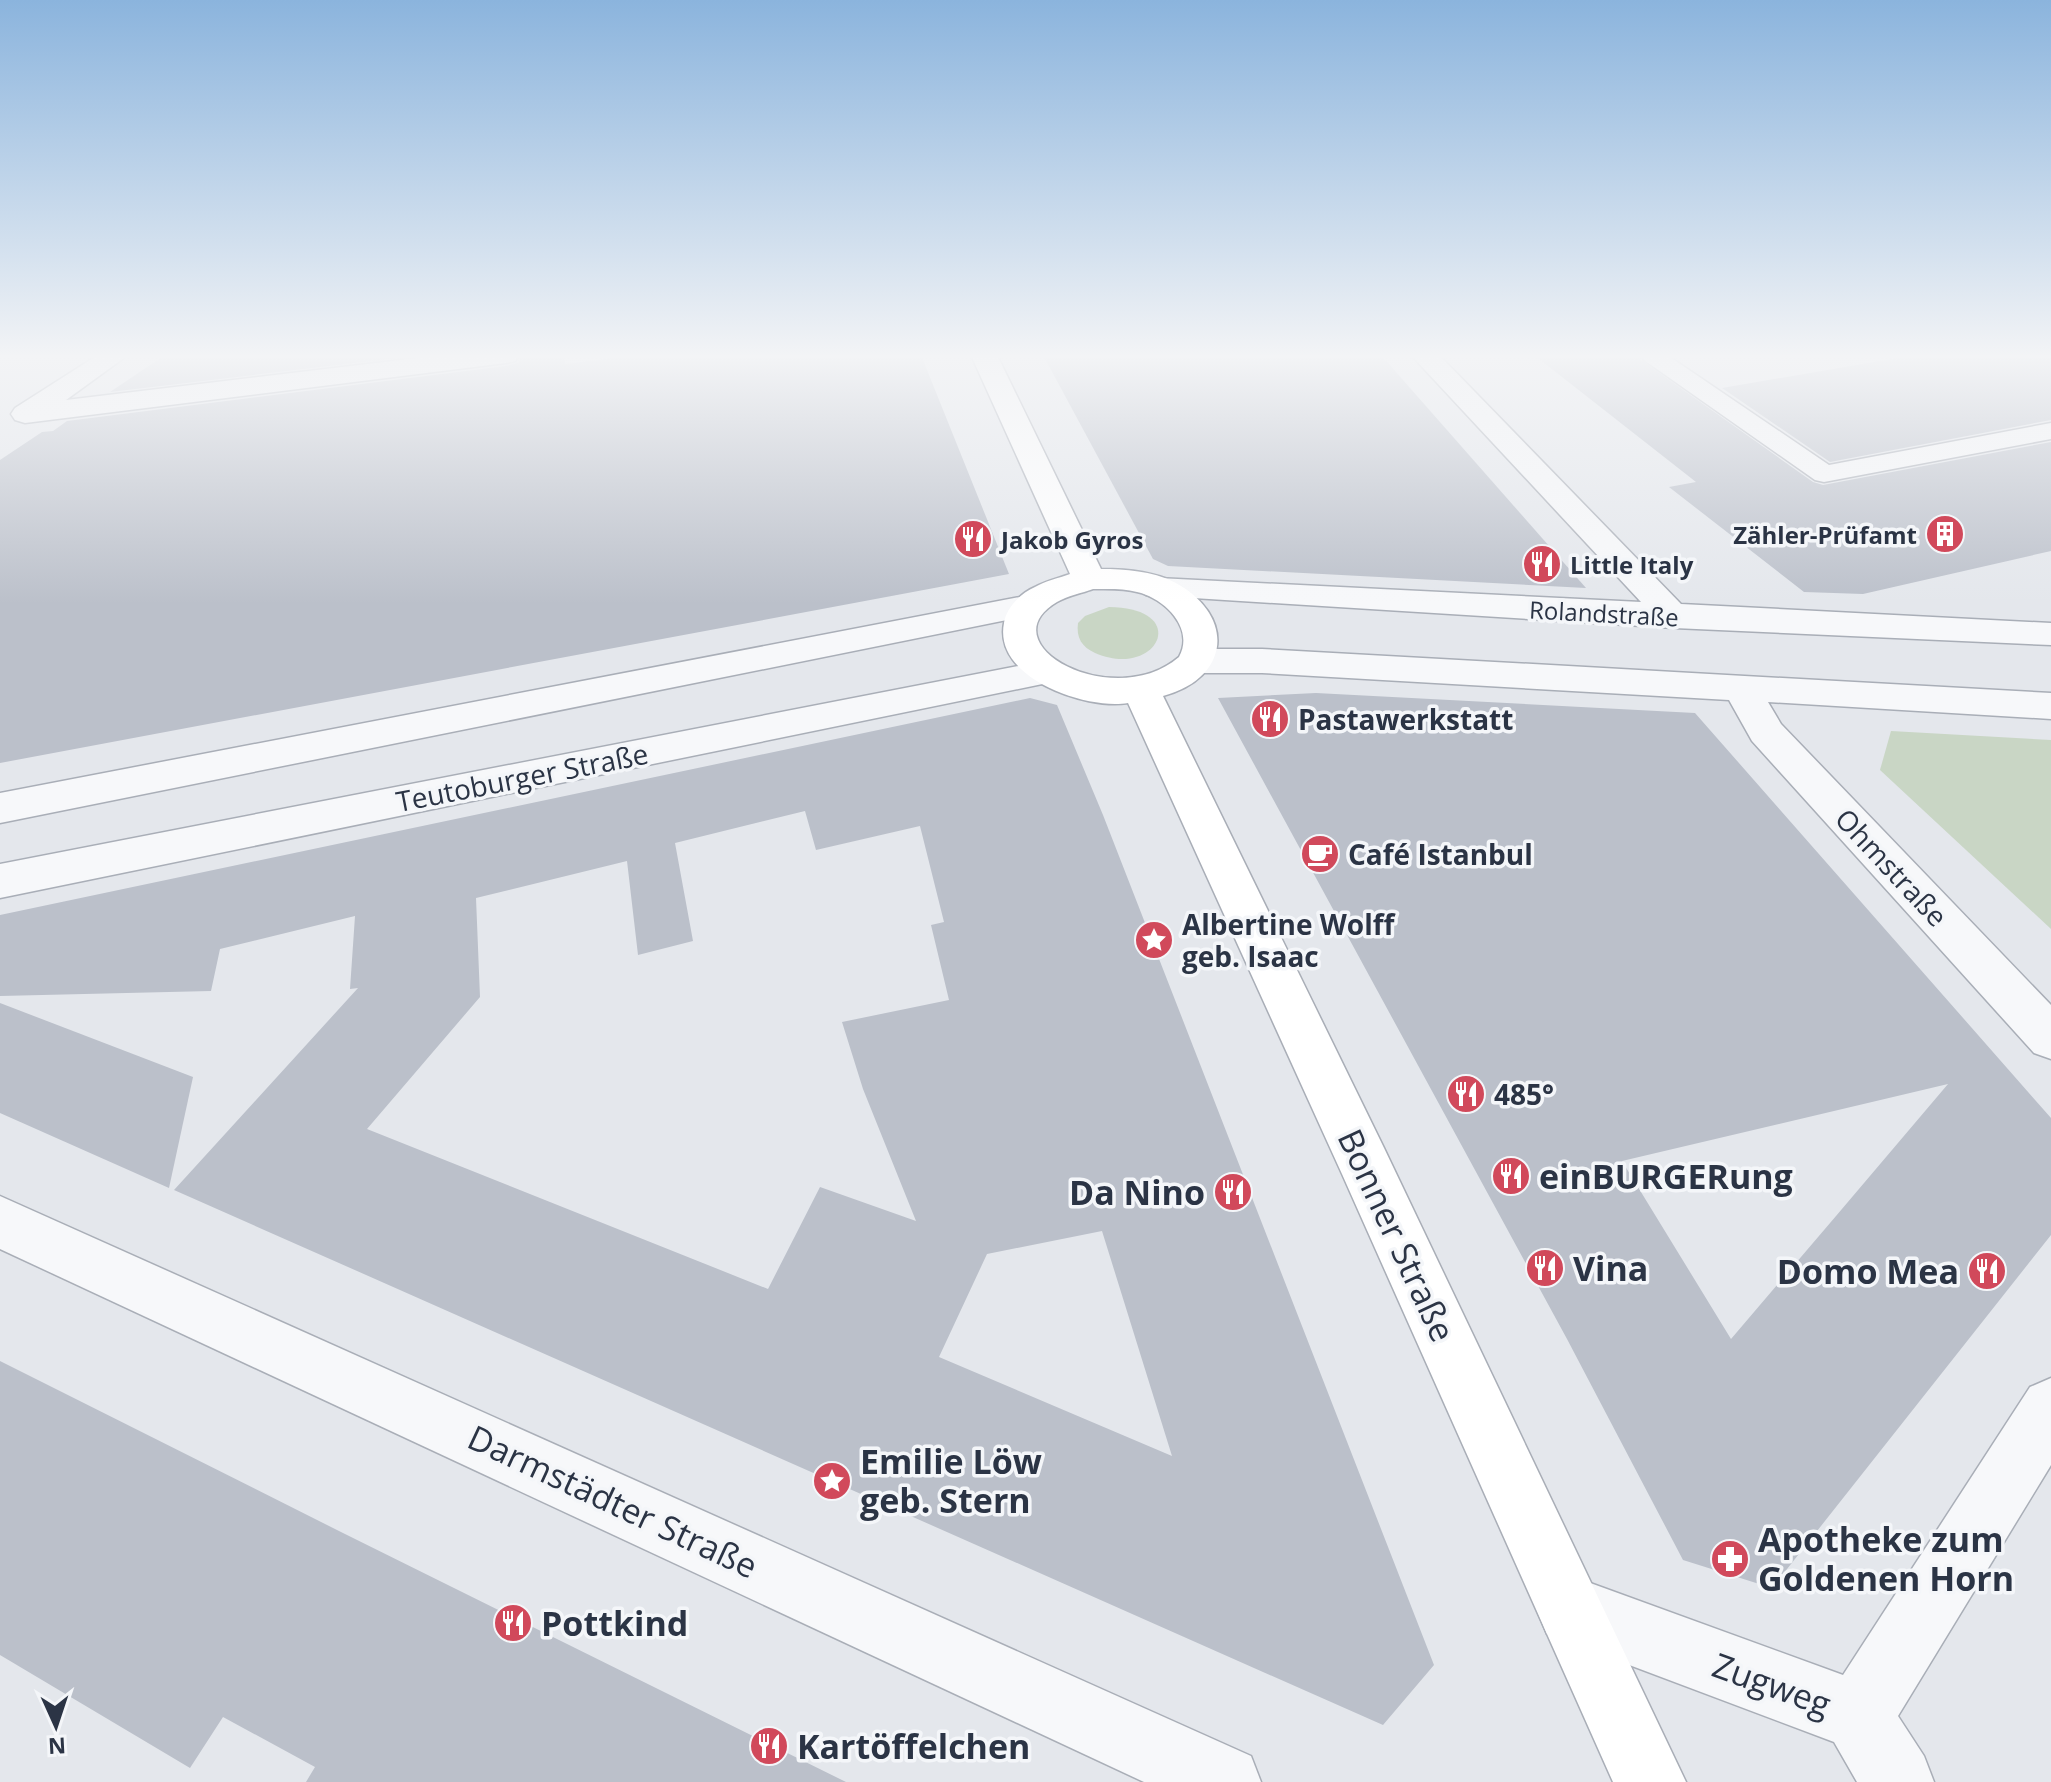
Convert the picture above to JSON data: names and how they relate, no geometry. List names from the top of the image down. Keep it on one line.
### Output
{"streets":{"main road":["Bonner Straße"],"street":["Rolandstraße","Teutoburger Straße","Ohmstraße","Darmstädter Straße","Zugweg"]},"crossings":[["Rolandstraße","Teutoburger Straße"],["Rolandstraße","Bonner Straße"],["Teutoburger Straße","Bonner Straße"],["Bonner Straße","Zugweg"]],"places":{"building":["Zähler-Prüfamt"],"restaurant":["Jakob Gyros","Little Italy","Pastawerkstatt","485°","einBURGERung","Da Nino","Vina","Domo Mea","Pottkind","Kartöffelchen"],"cafe":["Café Istanbul"],"place":["Albertine Wolff geb. Isaac","Emilie Löw geb. Stern"],"pharmacy":["Apotheke zum Goldenen Horn"]},"north":"bottom"}
